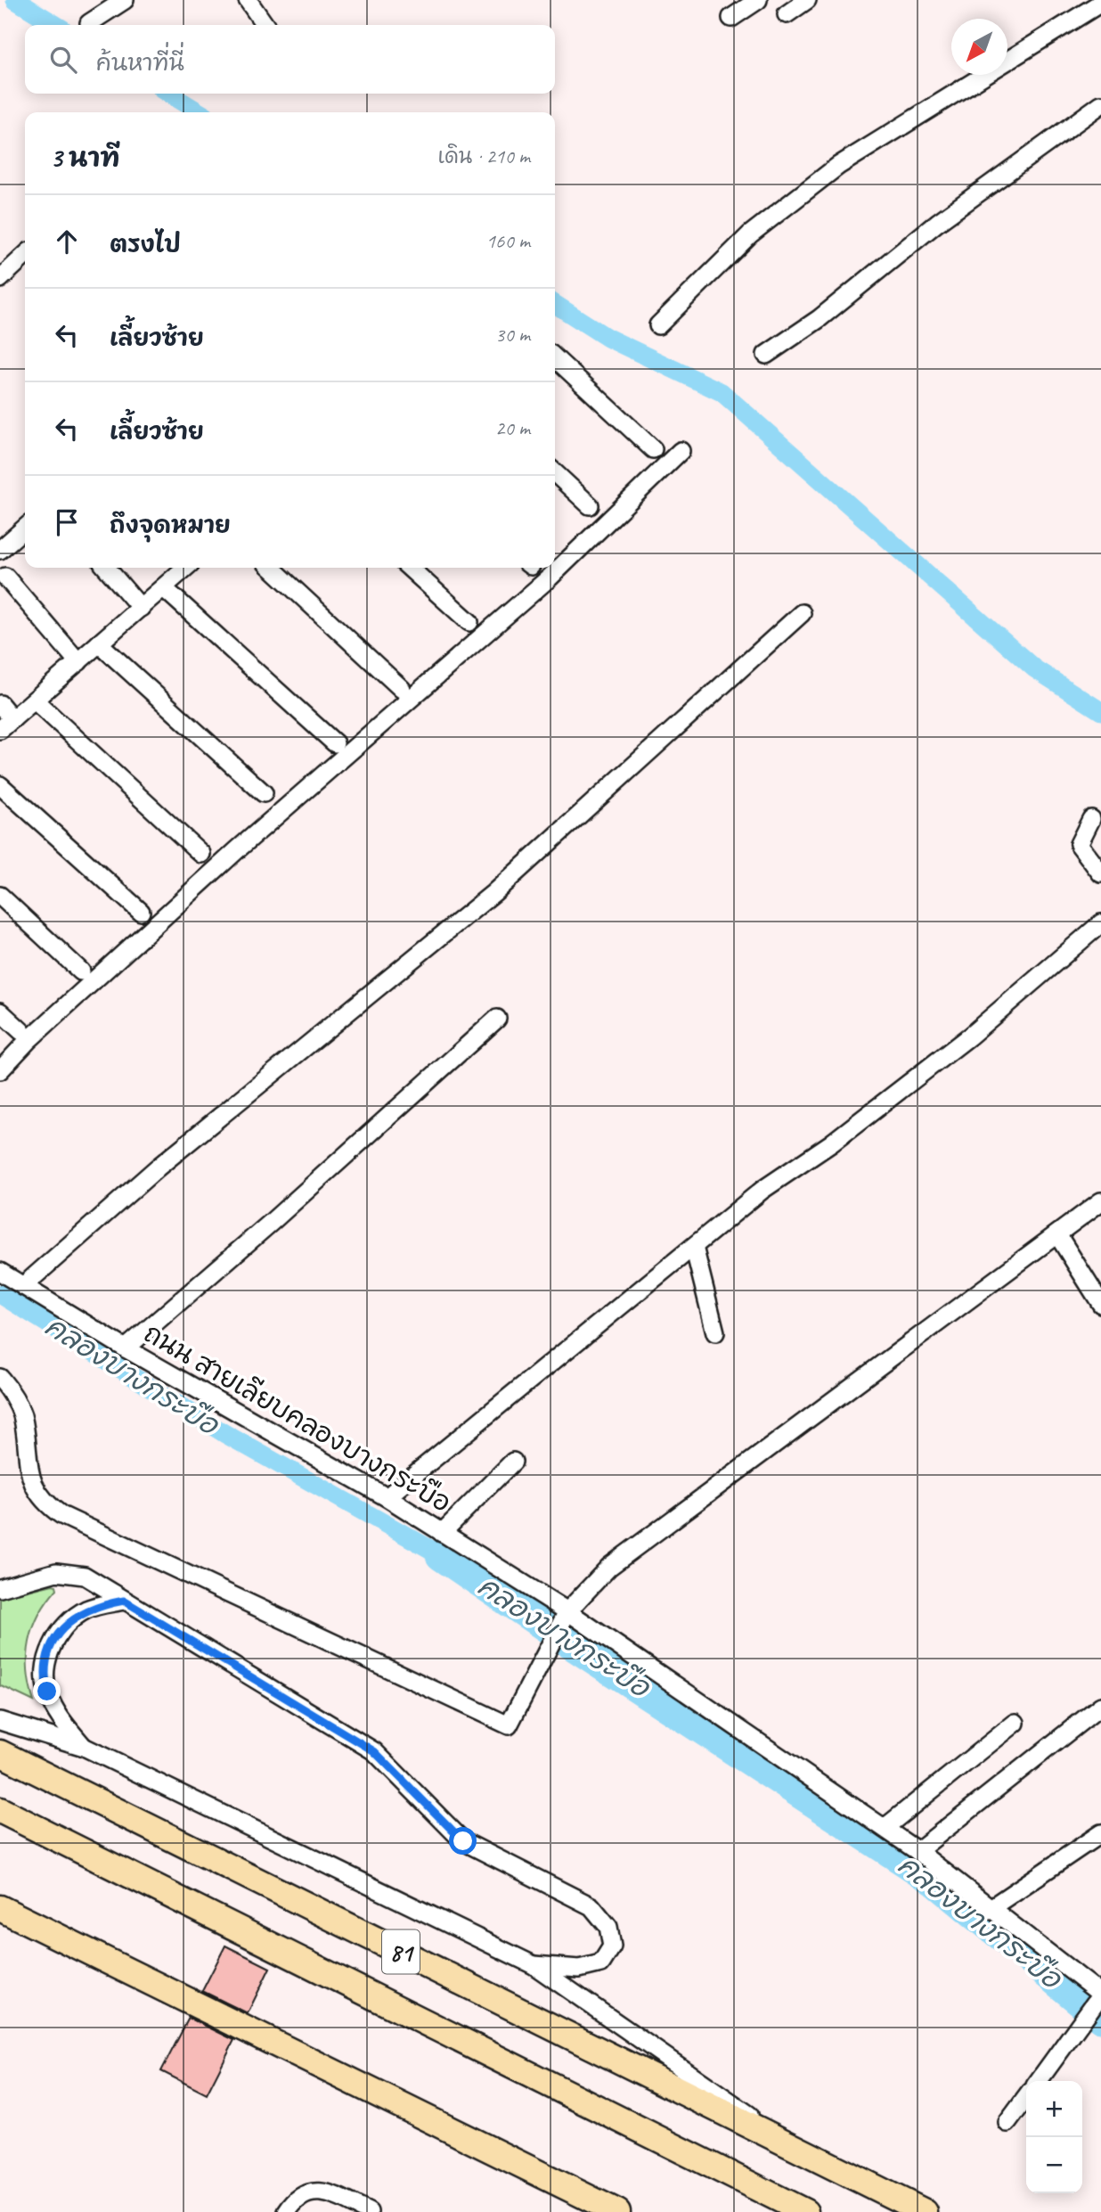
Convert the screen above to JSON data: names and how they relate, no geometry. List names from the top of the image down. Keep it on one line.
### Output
{"streets":{"highway":["81"],"street":["ถนน สายเลียบคลองบางกระบือ"]},"water":["คลองบางกระบือ"],"north":"bottom left","page":{"search":"ค้นหาที่นี่","heading":["3 นาที","เดิน · 210 m"],"list":[["ตรงไป","160 m"],["เลี้ยวซ้าย","30 m"],["เลี้ยวซ้าย","20 m"],"ถึงจุดหมาย"],"map_buttons":["+","−"]}}
